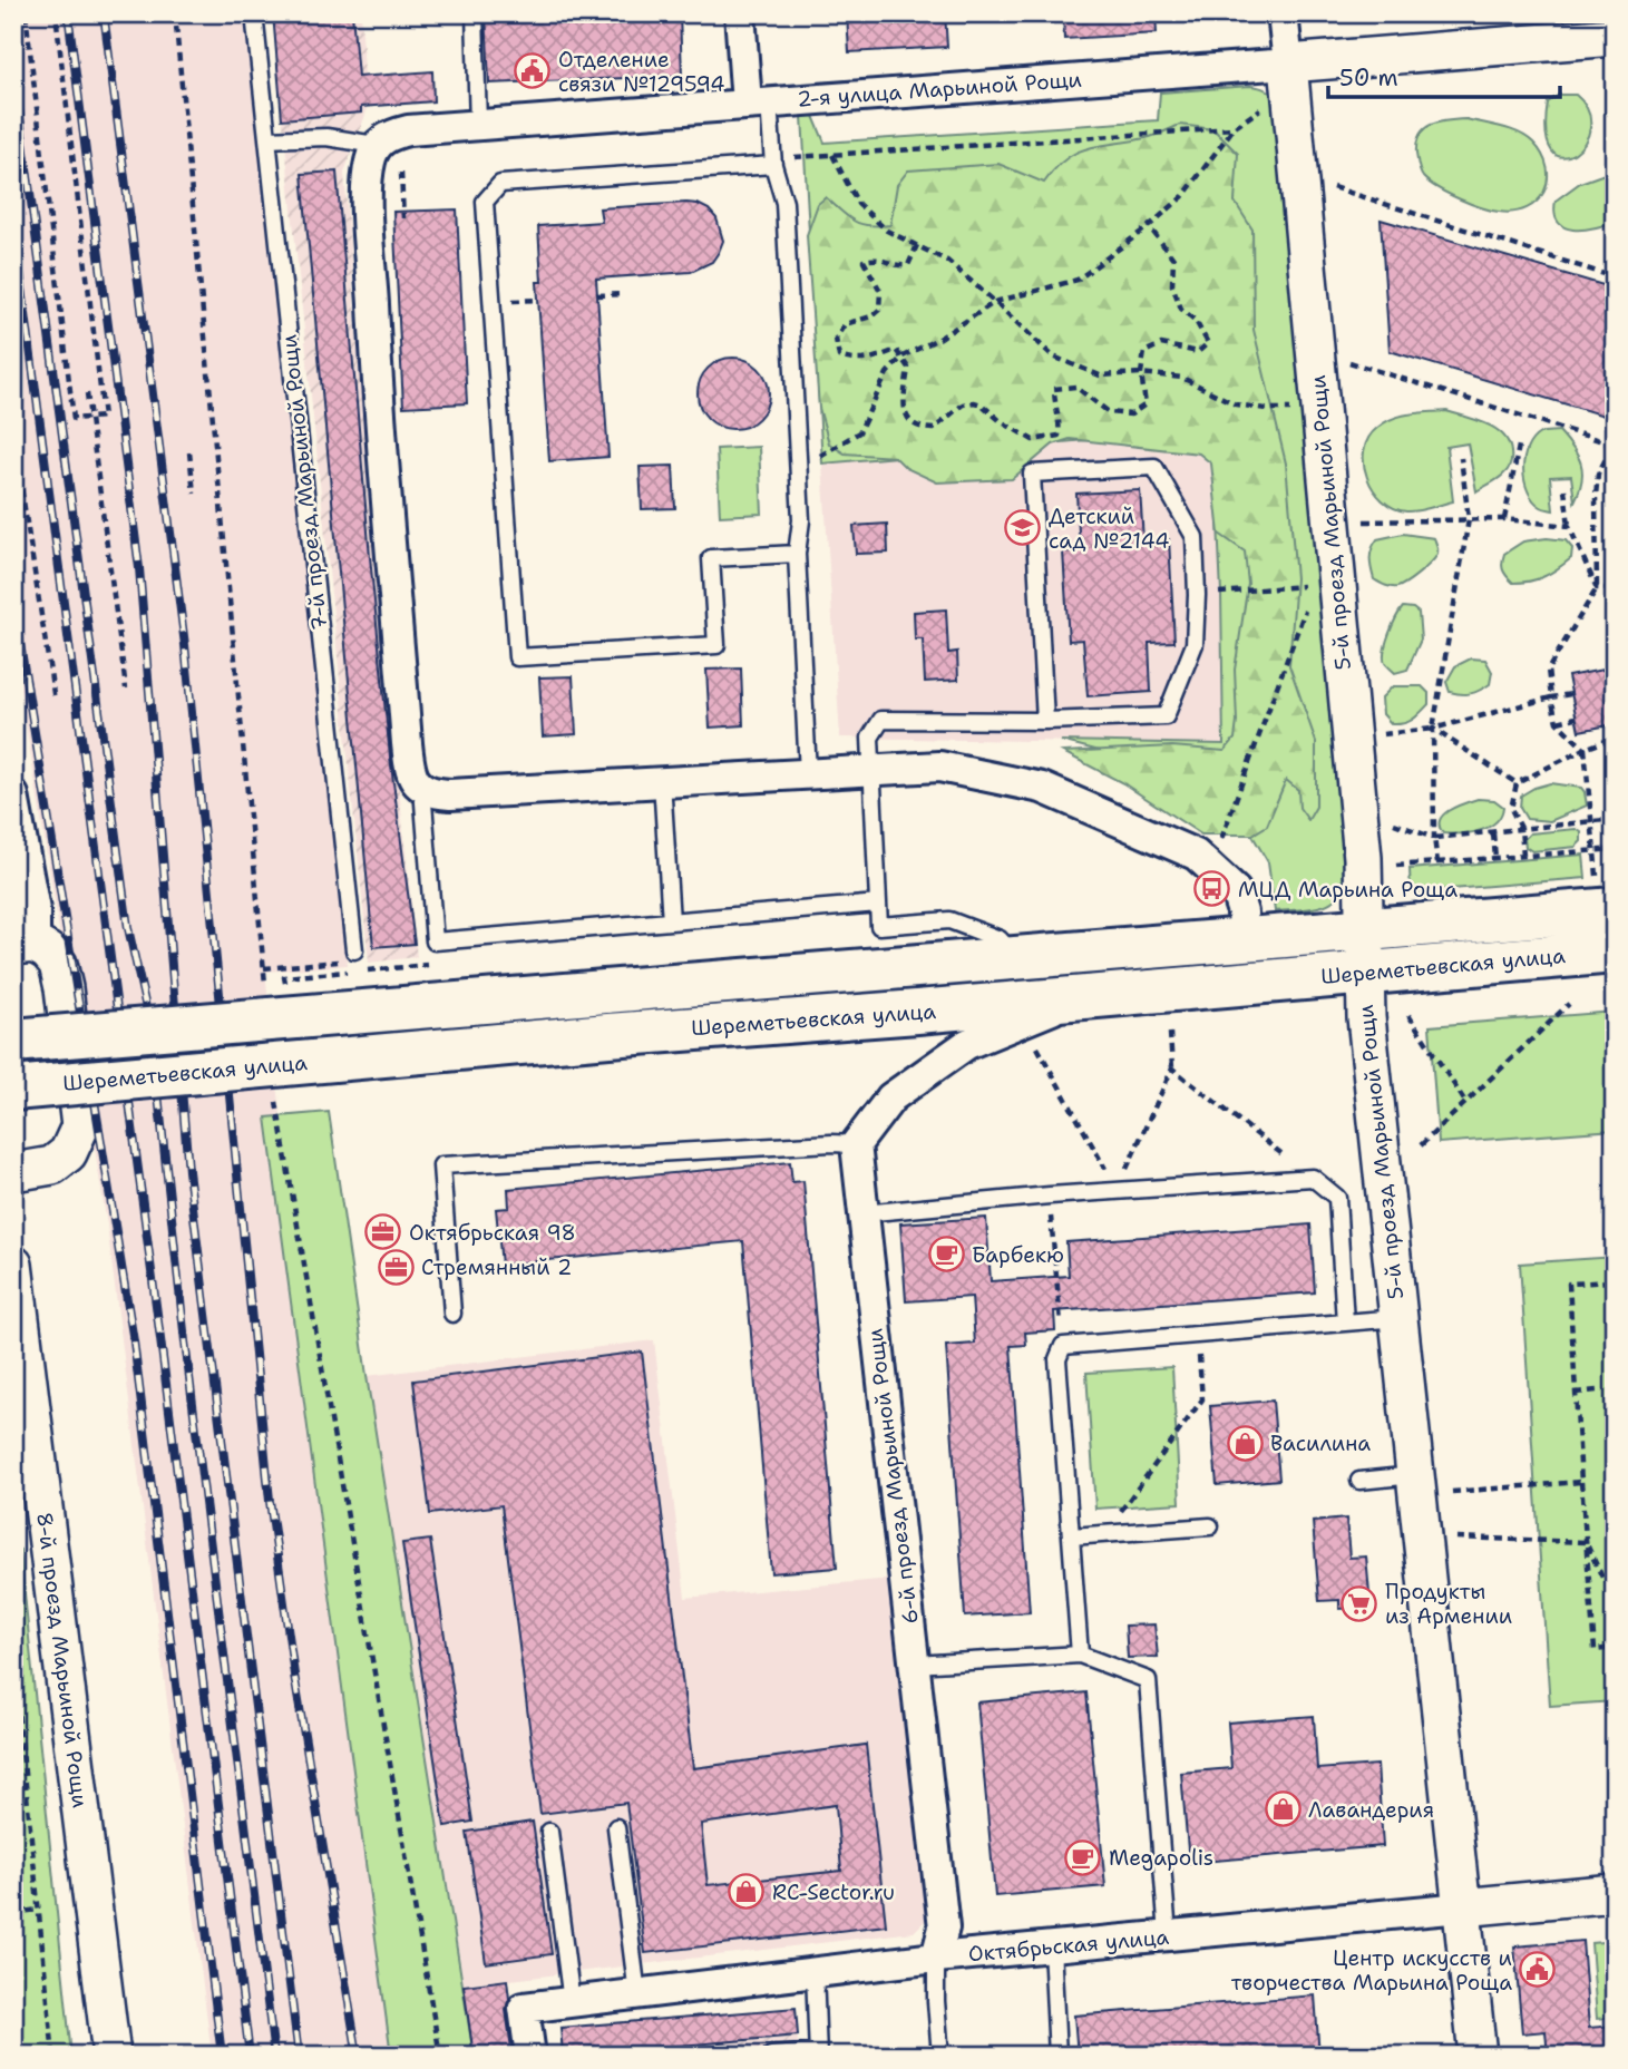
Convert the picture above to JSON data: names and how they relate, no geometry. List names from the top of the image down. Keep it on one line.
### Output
{"streets":{"main road":["Шереметьевская улица"],"street":["2-я улица Марьиной Рощи","5-й проезд Марьиной Рощи","6-й проезд Марьиной Рощи","8-й проезд Марьиной Рощи","Октябрьская улица"],"lane":["7-й проезд Марьиной Рощи"]},"crossings":[["2-я улица Марьиной Рощи","5-й проезд Марьиной Рощи"],["5-й проезд Марьиной Рощи","Шереметьевская улица"],["5-й проезд Марьиной Рощи","Октябрьская улица"],["6-й проезд Марьиной Рощи","Октябрьская улица"]],"places":{"public building":["Отделение связи №129594","Центр искусств и творчества Марьина Роща"],"school or university":["Детский сад №2144"],"bus stop":["МЦД Марьина Роща"],"office":["Октябрьская 98","Стремянный 2"],"cafe":["Барбекю","Megapolis"],"shop":["Василина","Лавандерия","RC-Sector.ru"],"supermarket":["Продукты из Армении"]},"scale_bar":"50 m"}
